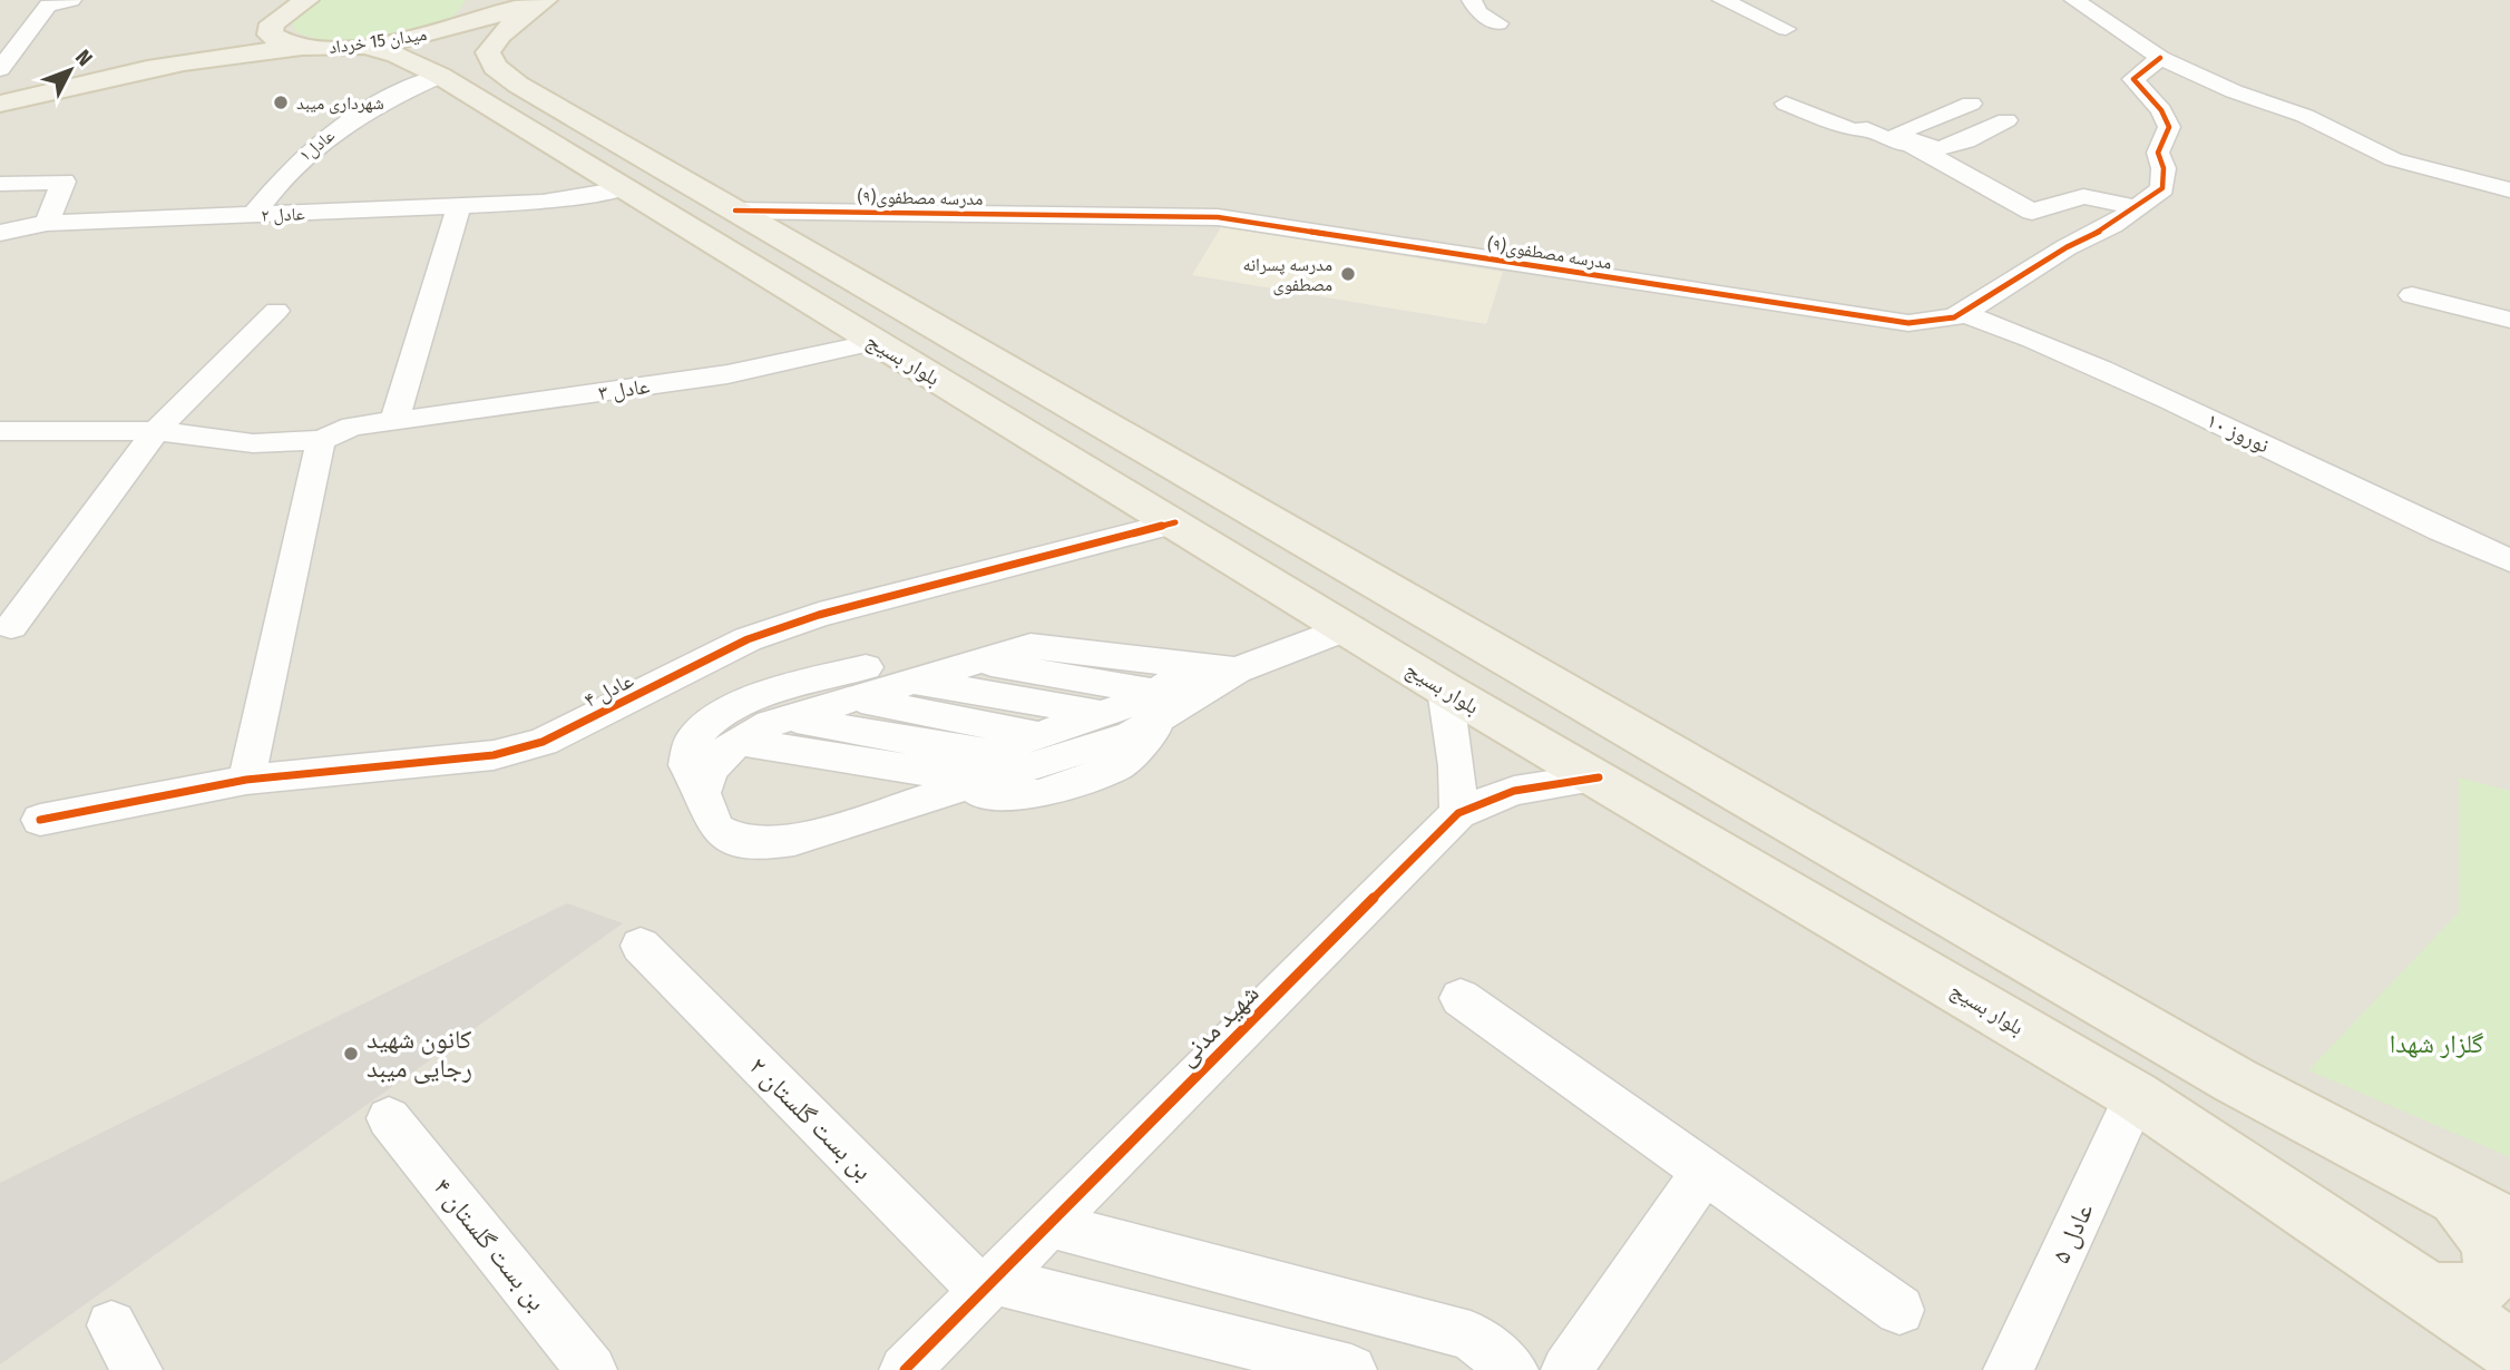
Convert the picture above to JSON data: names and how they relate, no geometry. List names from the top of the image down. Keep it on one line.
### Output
{"streets":{"main road":["میدان 15 خرداد","بلوار بسیج"],"street":["عادل۱","مدرسه مصطفوی(۹)","عادل ۲","عادل ۳","نوروز ۱۰","عادل ۴","شهید مدنی","بن بست گلستان ۲","عادل ۵","بن بست گلستان ۴"]},"crossings":[["میدان 15 خرداد","بلوار بسیج"],["عادل۱","عادل ۲"],["عادل۱","بلوار بسیج"],["مدرسه مصطفوی(۹)","بلوار بسیج"],["مدرسه مصطفوی(۹)","نوروز ۱۰"],["عادل ۲","بلوار بسیج"],["بلوار بسیج","عادل ۳"],["بلوار بسیج","عادل ۴"],["بلوار بسیج","شهید مدنی"],["بلوار بسیج","عادل ۵"],["شهید مدنی","بن بست گلستان ۲"]],"parks":["گلزار شهدا"],"places":["شهرداری میبد","مدرسه پسرانه مصطفوی","کانون شهید رجایی میبد"],"north":"top right"}
